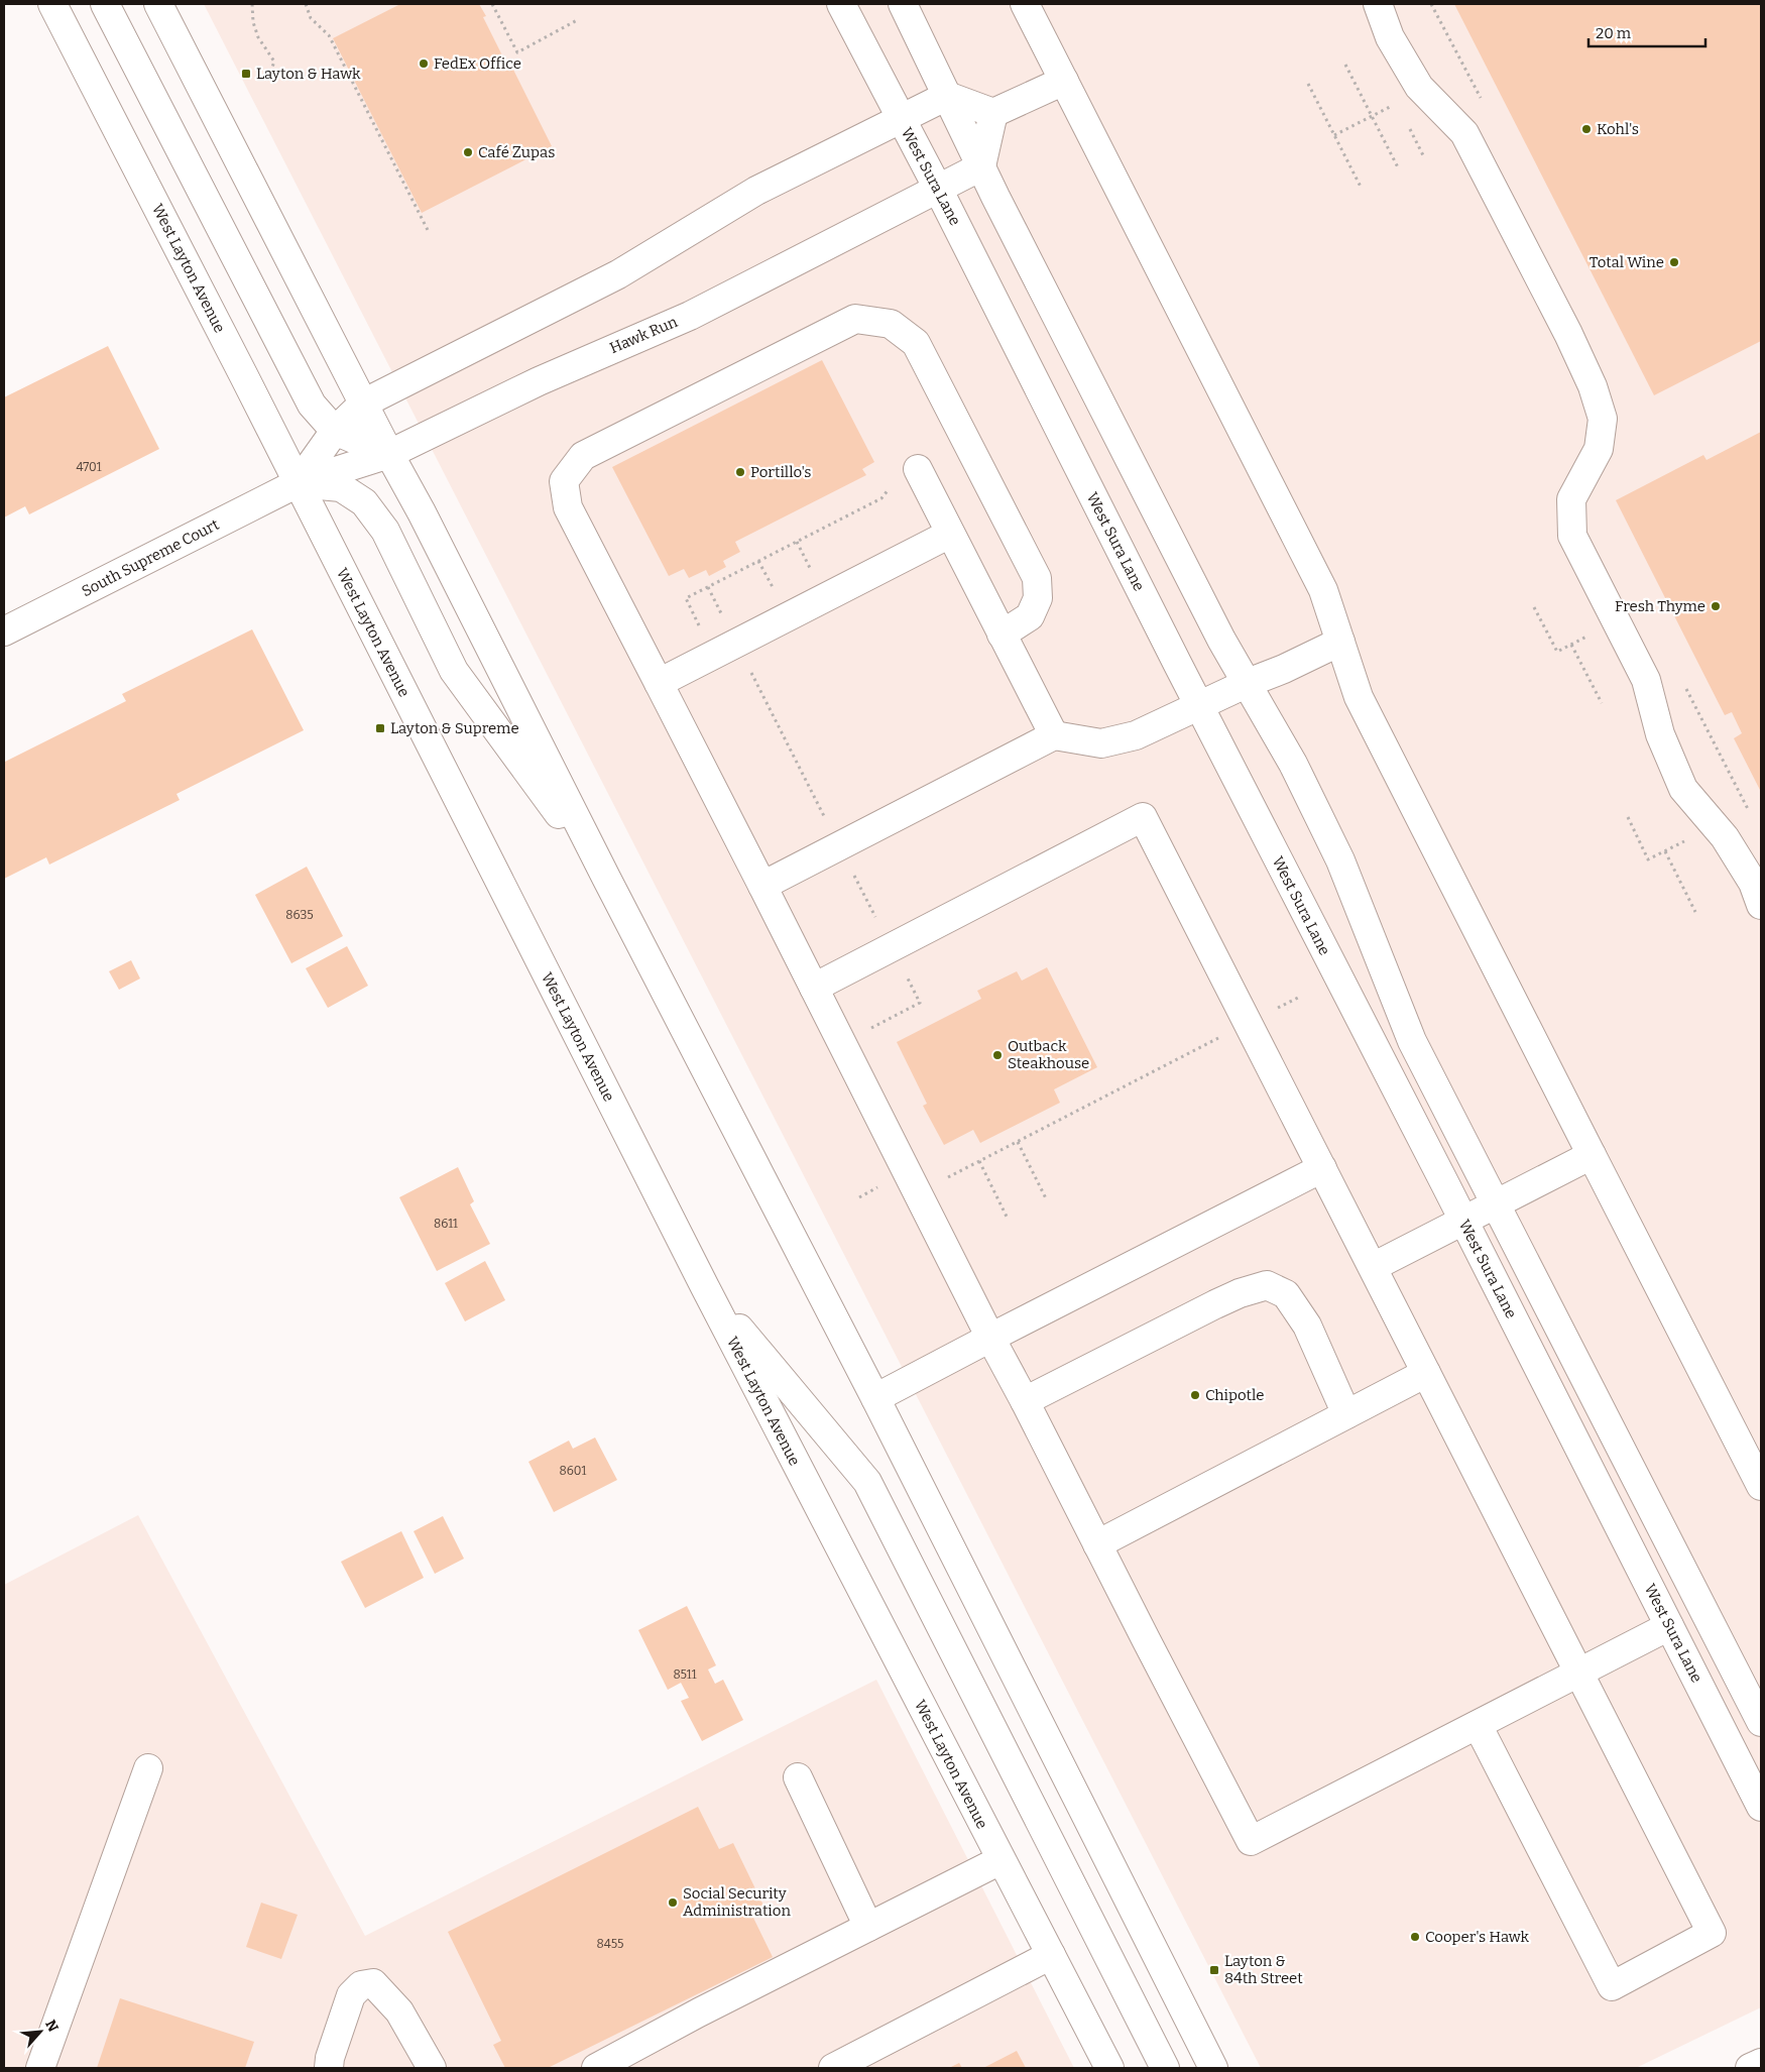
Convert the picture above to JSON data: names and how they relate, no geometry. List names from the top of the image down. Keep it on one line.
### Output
{"streets":{"main road":["West Sura Lane","West Layton Avenue","Hawk Run","South Supreme Court"]},"crossings":[["West Sura Lane","Hawk Run"],["West Layton Avenue","Hawk Run"],["West Layton Avenue","South Supreme Court"],["Hawk Run","South Supreme Court"]],"places":{"other":["FedEx Office","Kohl's","Café Zupas","Total Wine","Portillo's","Fresh Thyme","Outback Steakhouse","Chipotle","Social Security Administration","Cooper's Hawk"],"transit":["Layton & Hawk","Layton & Supreme","Layton & 84th Street"]},"house_numbers":["4701","8635","8611","8601","8511","8455"],"scale_bar":"20 m","north":"top right"}
